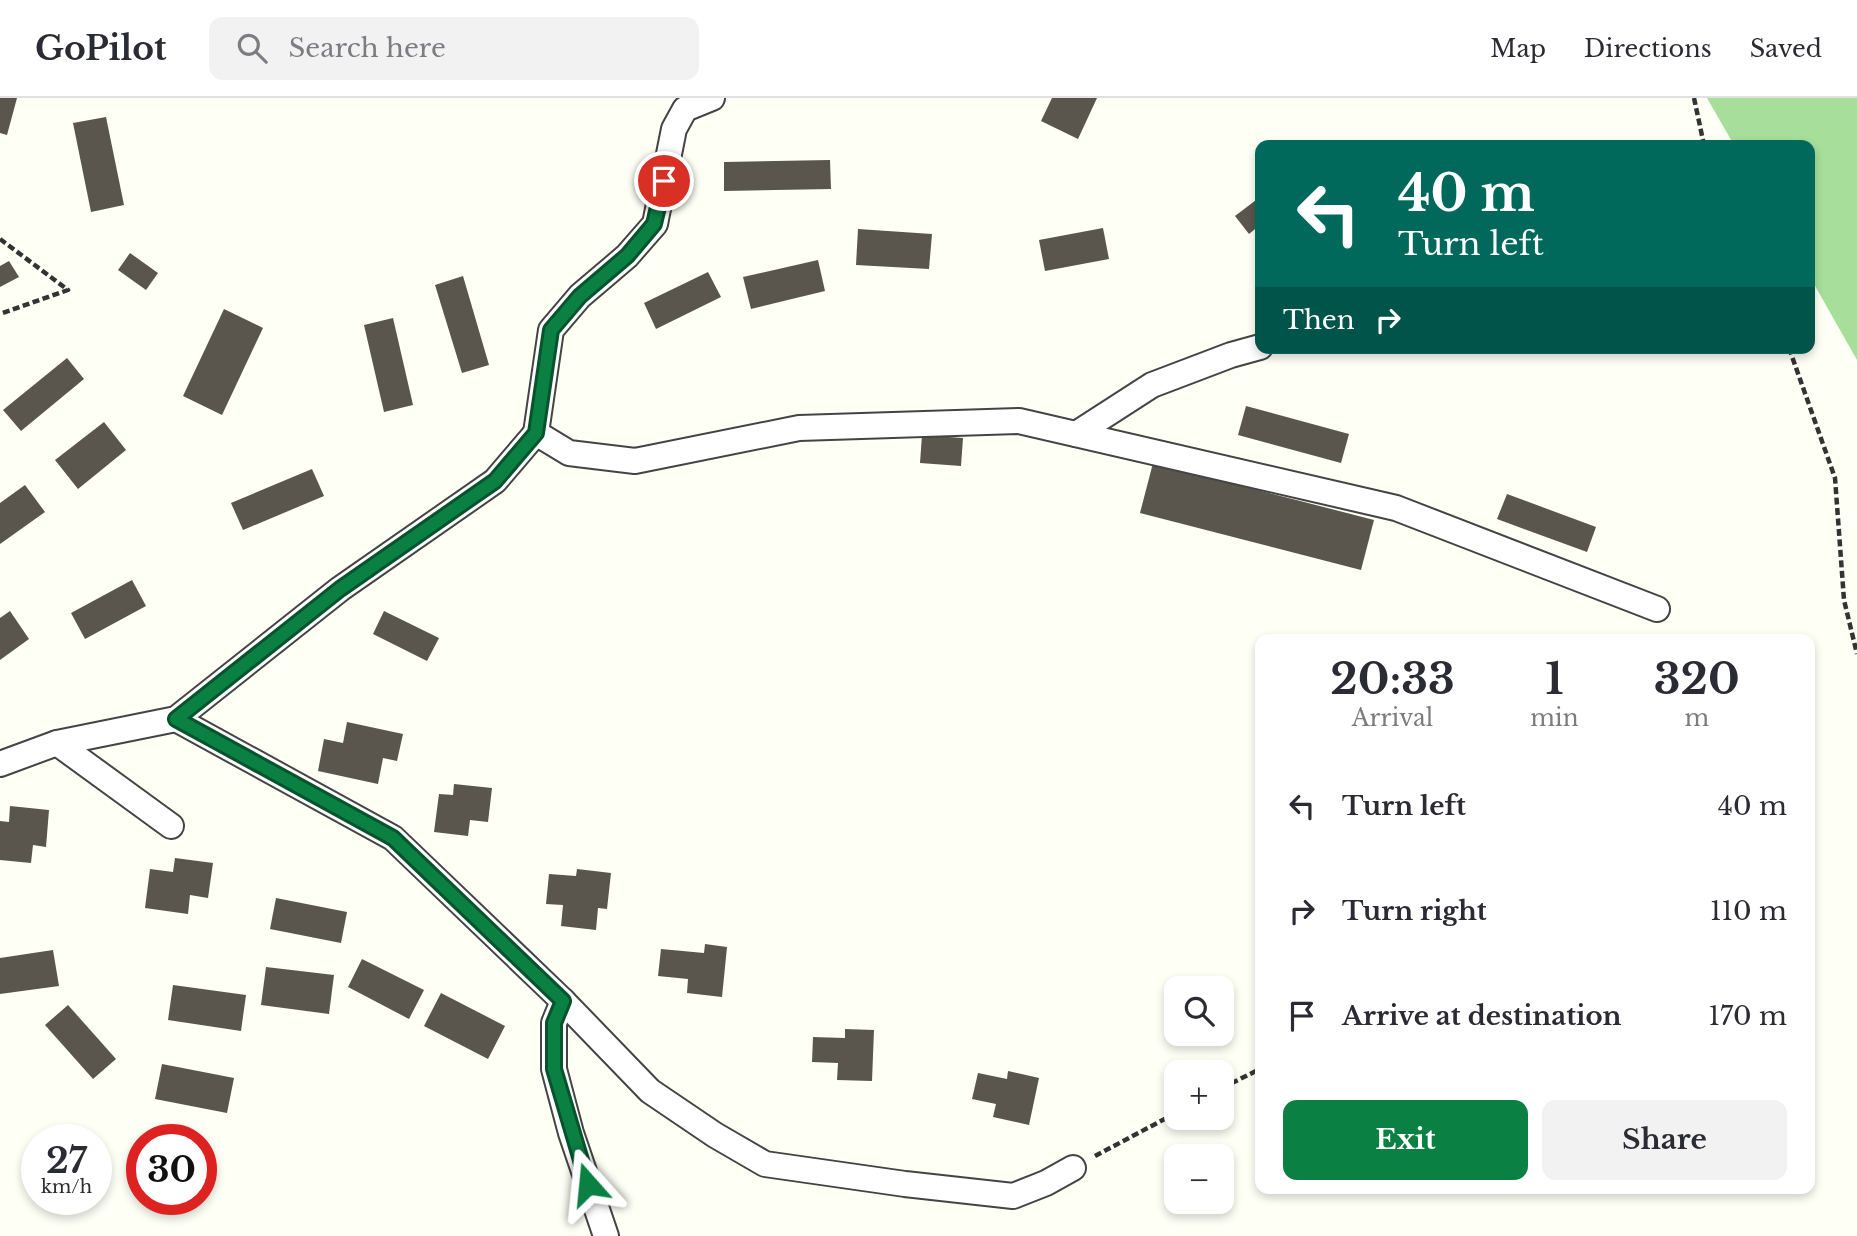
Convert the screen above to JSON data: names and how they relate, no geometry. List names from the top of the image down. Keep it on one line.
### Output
{"page":{"header":"GoPilot","search":"Search here","nav":["Map","Directions","Saved"],"turn":["40 m","Turn left"],"then":"Then","eta":["20:33","Arrival","1","min","320","m"],"list":[{"name":"Turn left","value":"40 m"},{"name":"Turn right","value":"110 m"},{"name":"Arrive at destination","value":"170 m"}],"map_buttons":["+","−"],"buttons":["Exit","Share"],"speed":"27 km/h","limit":"30"}}
